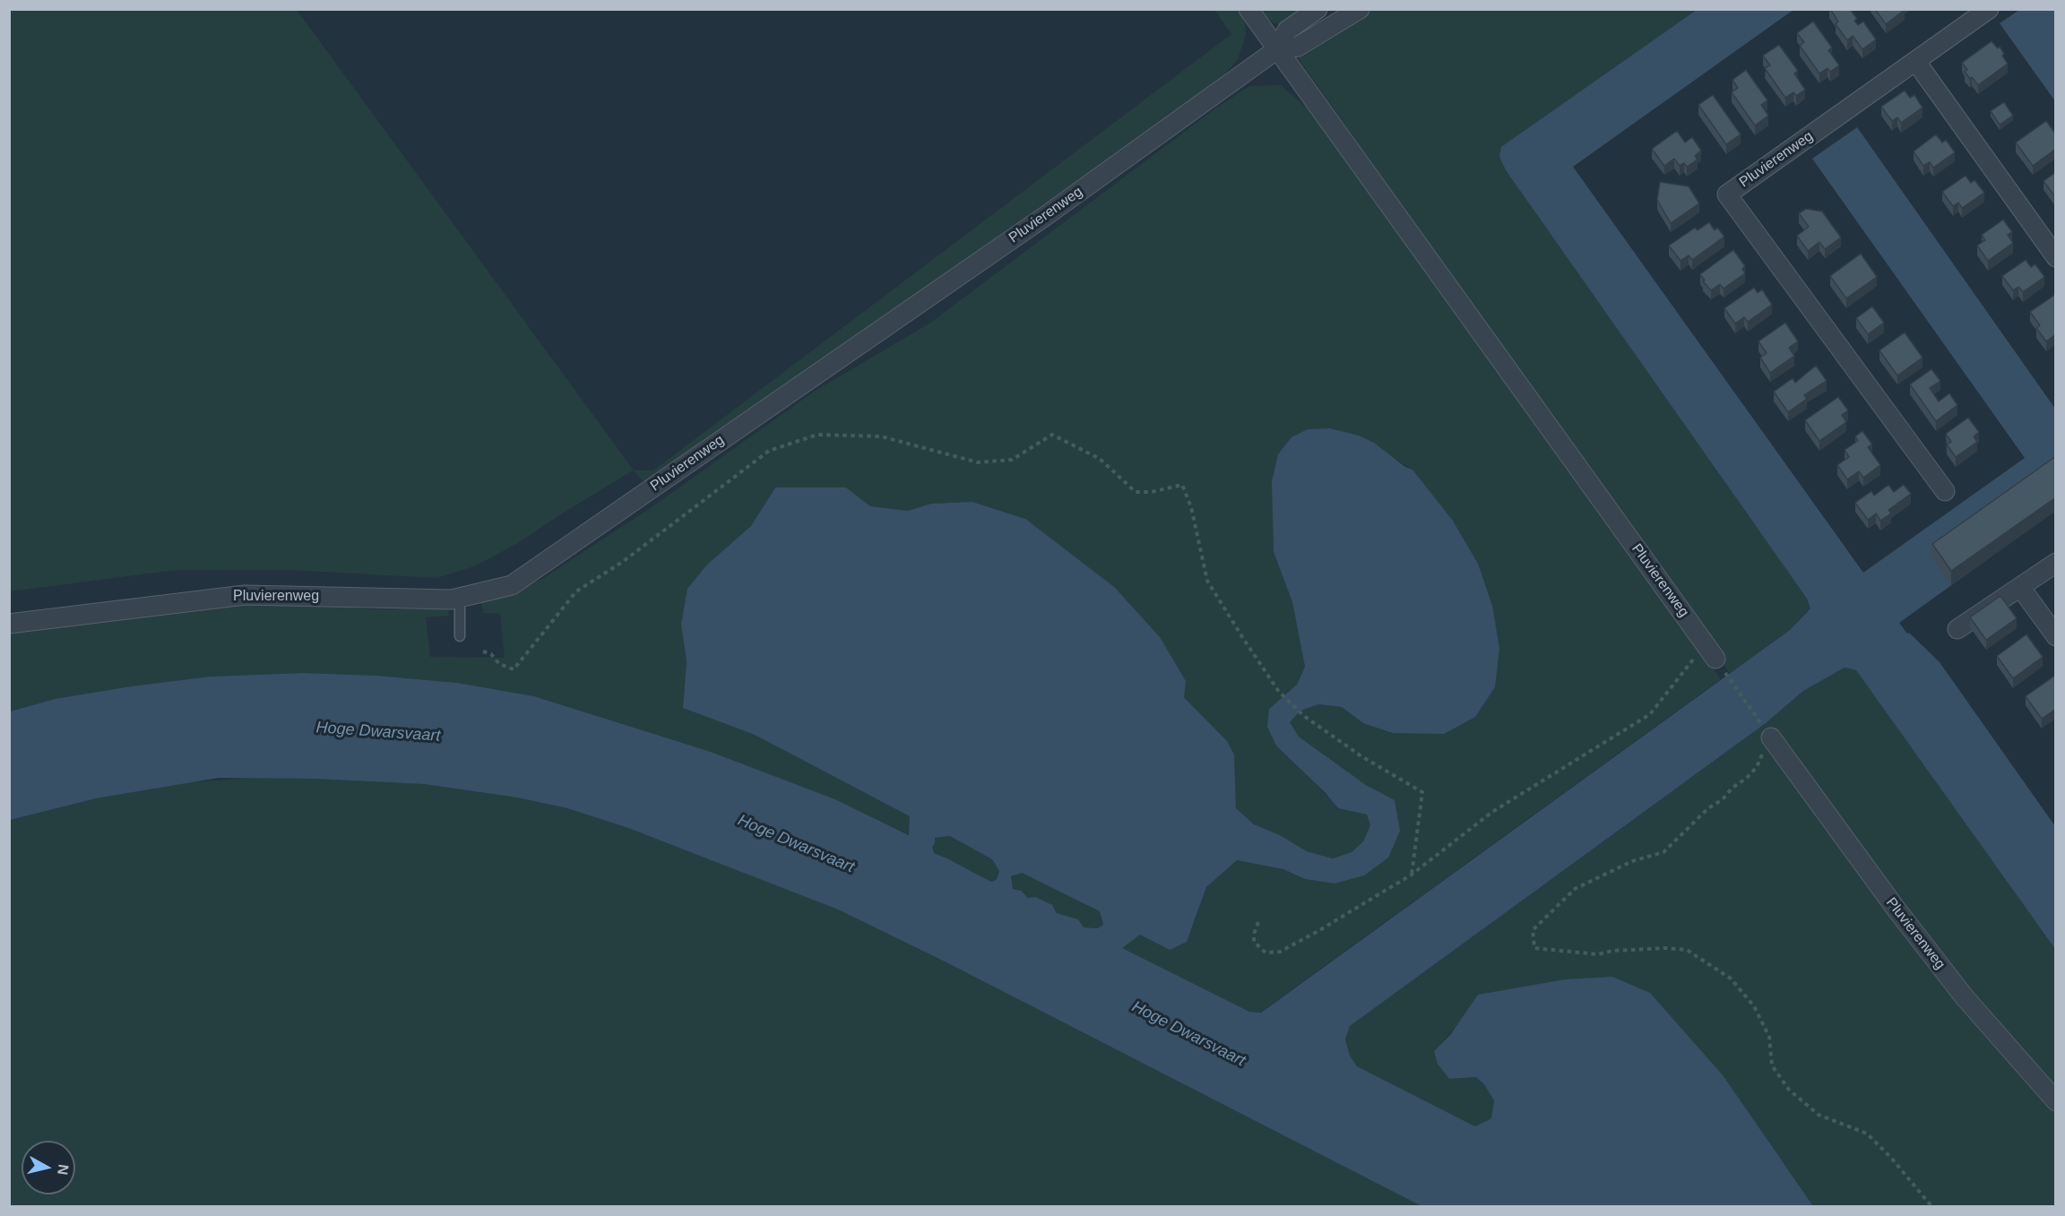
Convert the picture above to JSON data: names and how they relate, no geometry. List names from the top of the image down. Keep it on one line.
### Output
{"streets":{"street":["Pluvierenweg"]},"water":["Hoge Dwarsvaart"],"north":"right"}
